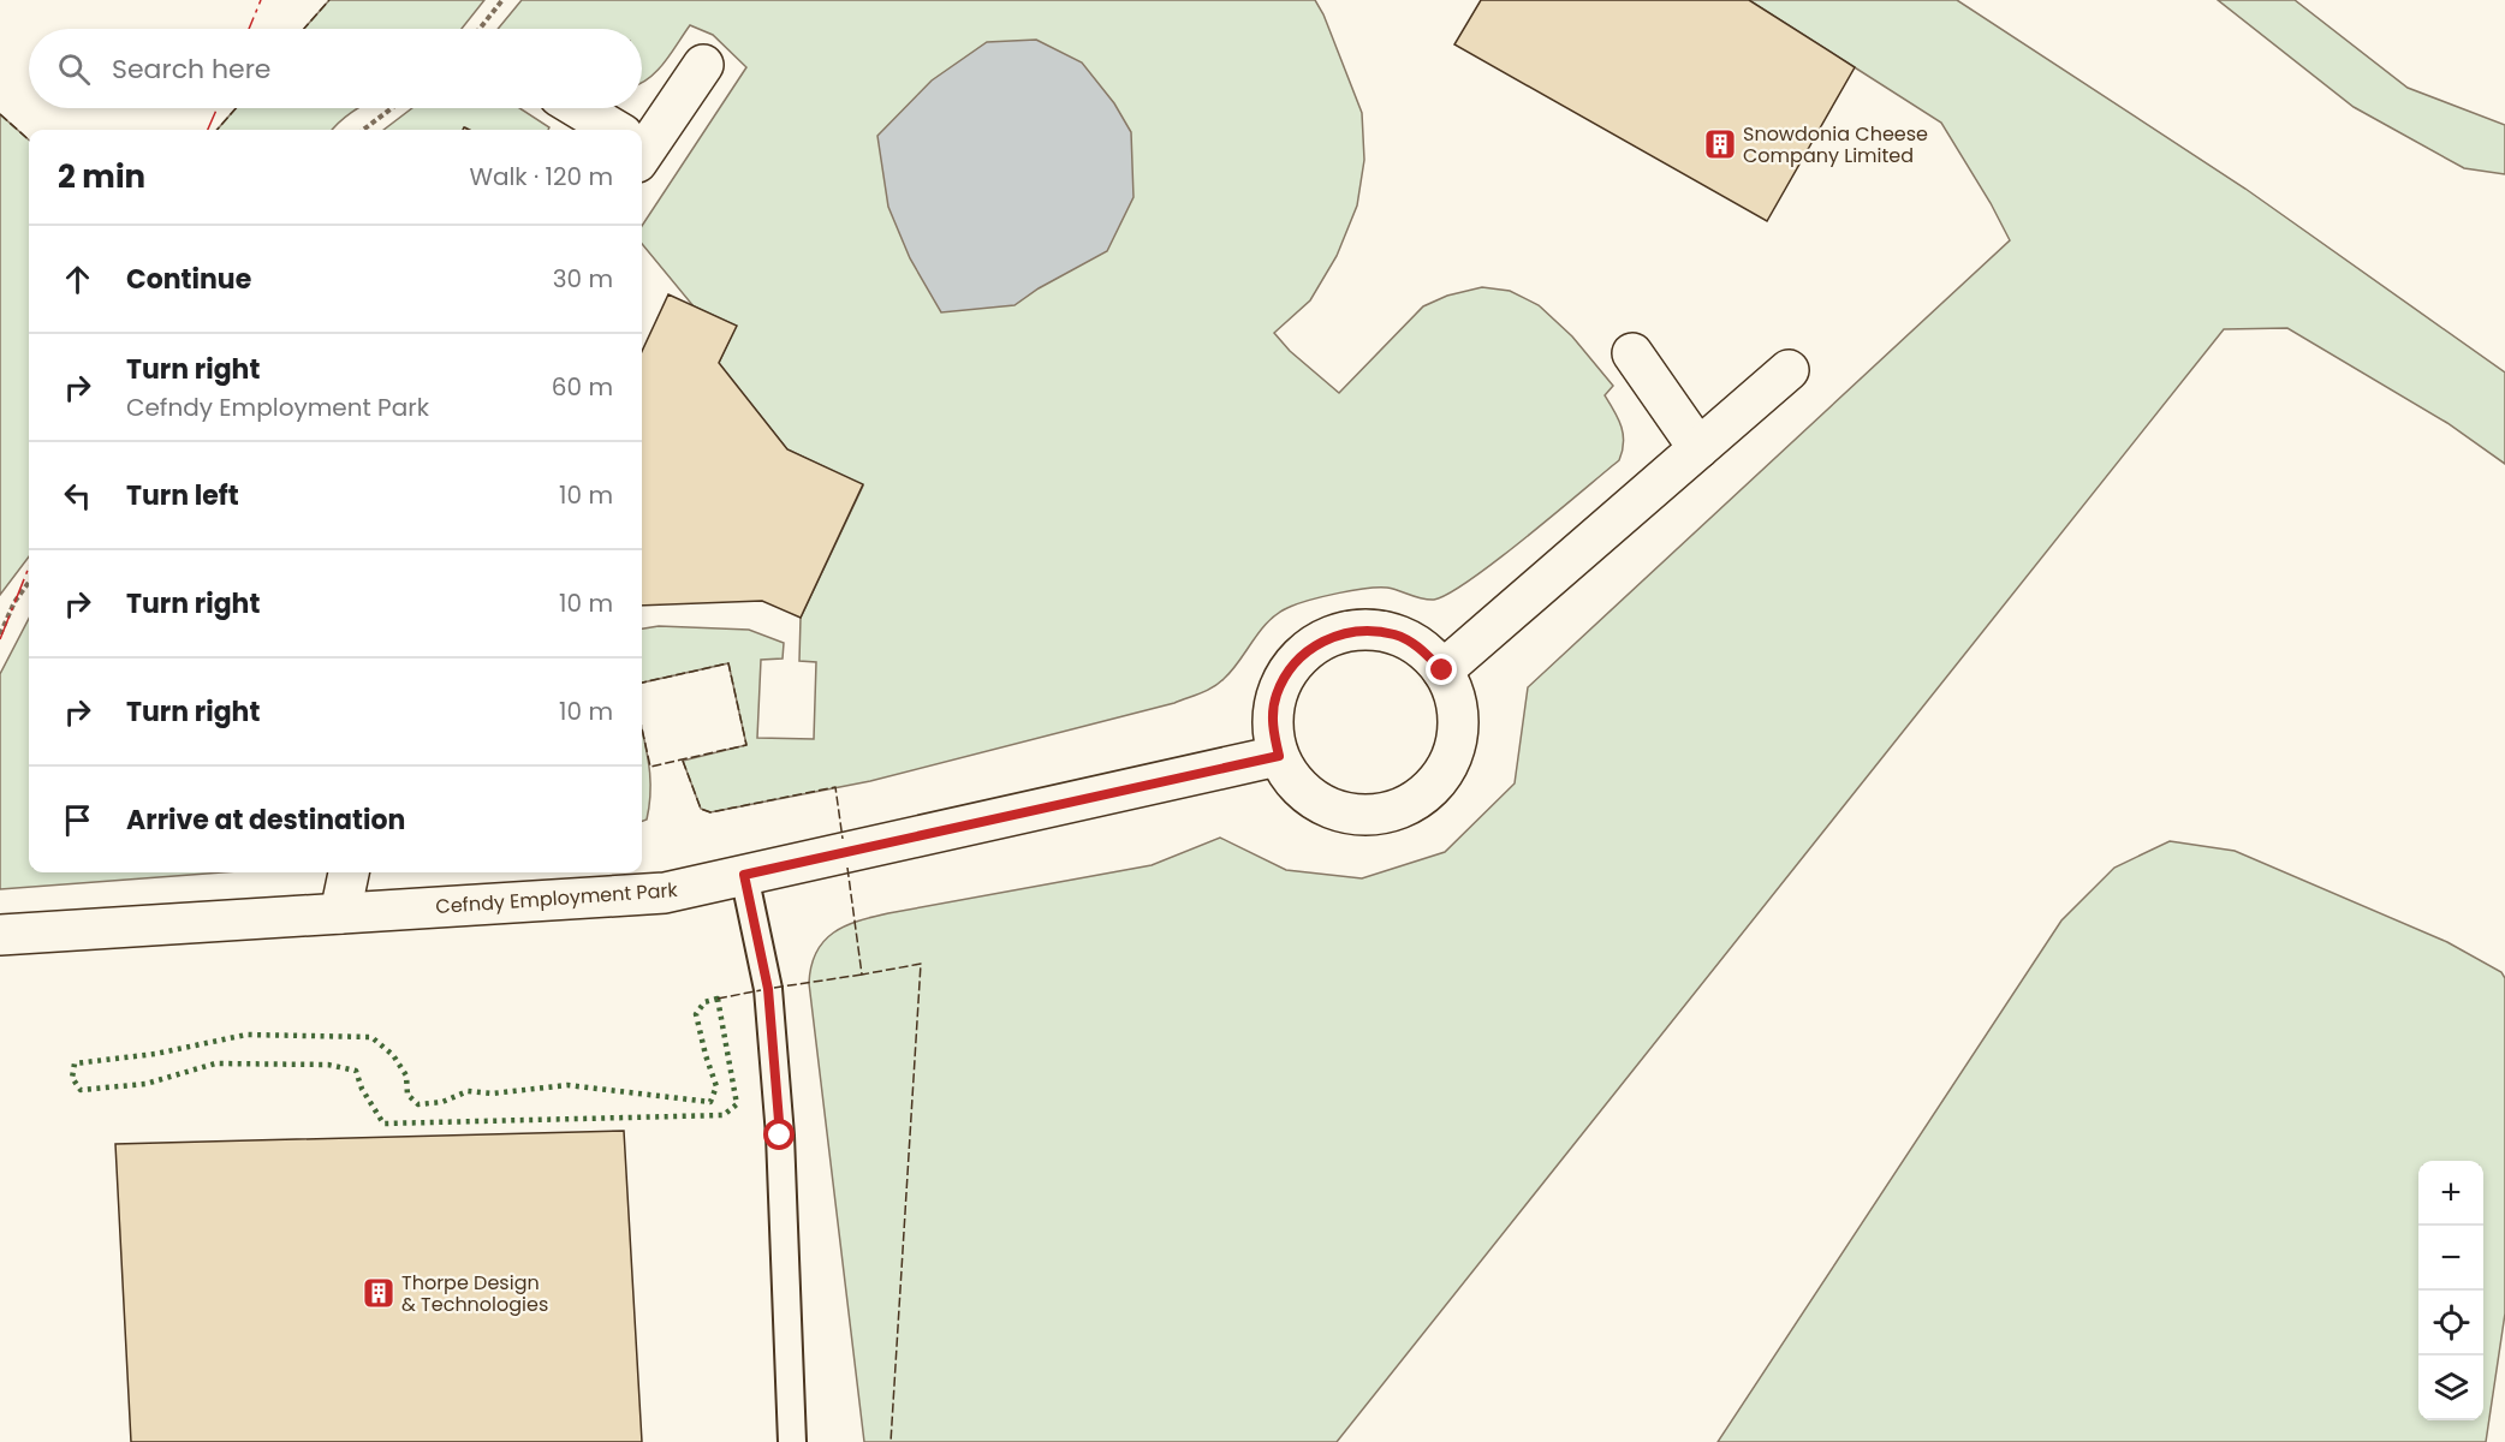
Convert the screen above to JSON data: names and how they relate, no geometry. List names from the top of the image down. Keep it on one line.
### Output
{"streets":{"street":["Cefndy Employment Park"]},"places":{"building":["Snowdonia Cheese Company Limited","Thorpe Design & Technologies"]},"page":{"search":"Search here","heading":["2 min","Walk · 120 m"],"list":[["Continue","30 m"],["Turn right","Cefndy Employment Park","60 m"],["Turn left","10 m"],["Turn right","10 m"],["Turn right","10 m"],"Arrive at destination"],"map_buttons":["+","−"]}}
